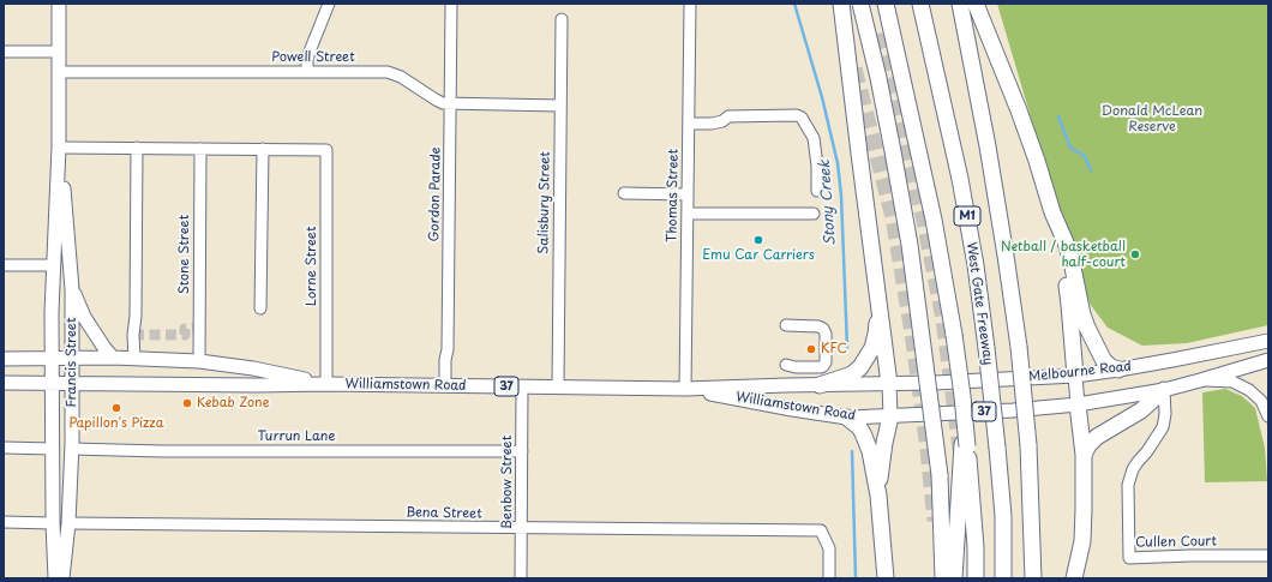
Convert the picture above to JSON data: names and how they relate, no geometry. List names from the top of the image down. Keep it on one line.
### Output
{"streets":{"highway":["M1","West Gate Freeway"],"main road":["Francis Street","Melbourne Road","Williamstown Road","37"],"street":["Powell Street","Gordon Parade","Thomas Street","Salisbury Street","Stone Street","Lorne Street","Turrun Lane","Benbow Street","Bena Street","Cullen Court"]},"crossings":[["Powell Street","Gordon Parade"],["Powell Street","Salisbury Street"],["Powell Street","Francis Street"],["Gordon Parade","Williamstown Road"],["Thomas Street","Williamstown Road"],["Salisbury Street","Williamstown Road"],["Stone Street","Williamstown Road"],["Lorne Street","Williamstown Road"],["Francis Street","Williamstown Road"],["Francis Street","Turrun Lane"],["Francis Street","Bena Street"],["Melbourne Road","Williamstown Road"],["Williamstown Road","37"],["Williamstown Road","Benbow Street"],["37","Cullen Court"],["Turrun Lane","Benbow Street"],["Benbow Street","Bena Street"]],"water":["Stony Creek"],"parks":["Donald McLean Reserve"],"places":["Emu Car Carriers","Netball / basketball half-court","KFC","Kebab Zone","Papillon's Pizza"]}
